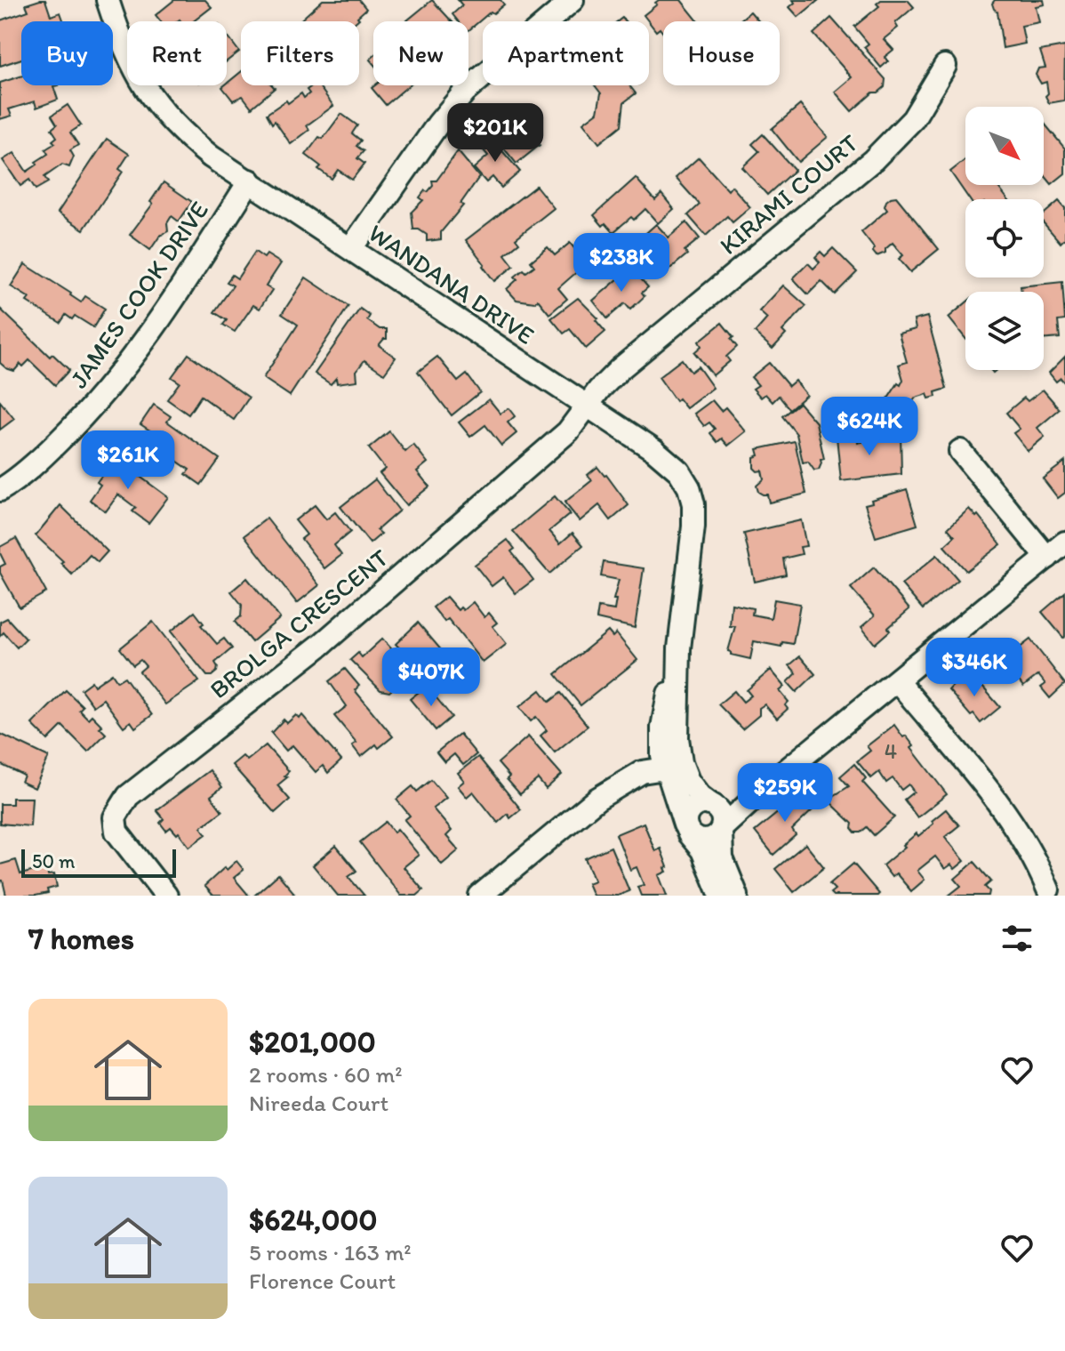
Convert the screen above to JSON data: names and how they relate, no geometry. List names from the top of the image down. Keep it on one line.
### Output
{"streets":{"street":["KIRAMI COURT","WANDANA DRIVE","JAMES COOK DRIVE","BROLGA CRESCENT"]},"crossings":[["KIRAMI COURT","WANDANA DRIVE"],["KIRAMI COURT","BROLGA CRESCENT"],["WANDANA DRIVE","JAMES COOK DRIVE"],["WANDANA DRIVE","BROLGA CRESCENT"]],"house_numbers":["4"],"scale_bar":"50 m","north":"bottom right","page":{"chip":["Buy","Rent","Filters","New","Apartment","House"],"price":["$201K","$238K","$624K","$261K","$346K","$407K","$259K"],"scale":"50 m","heading":"7 homes","list":[{"name":"$201,000","note":"2 rooms · 60 m² · Nireeda Court"},{"name":"$624,000","note":"5 rooms · 163 m² · Florence Court"}]}}
